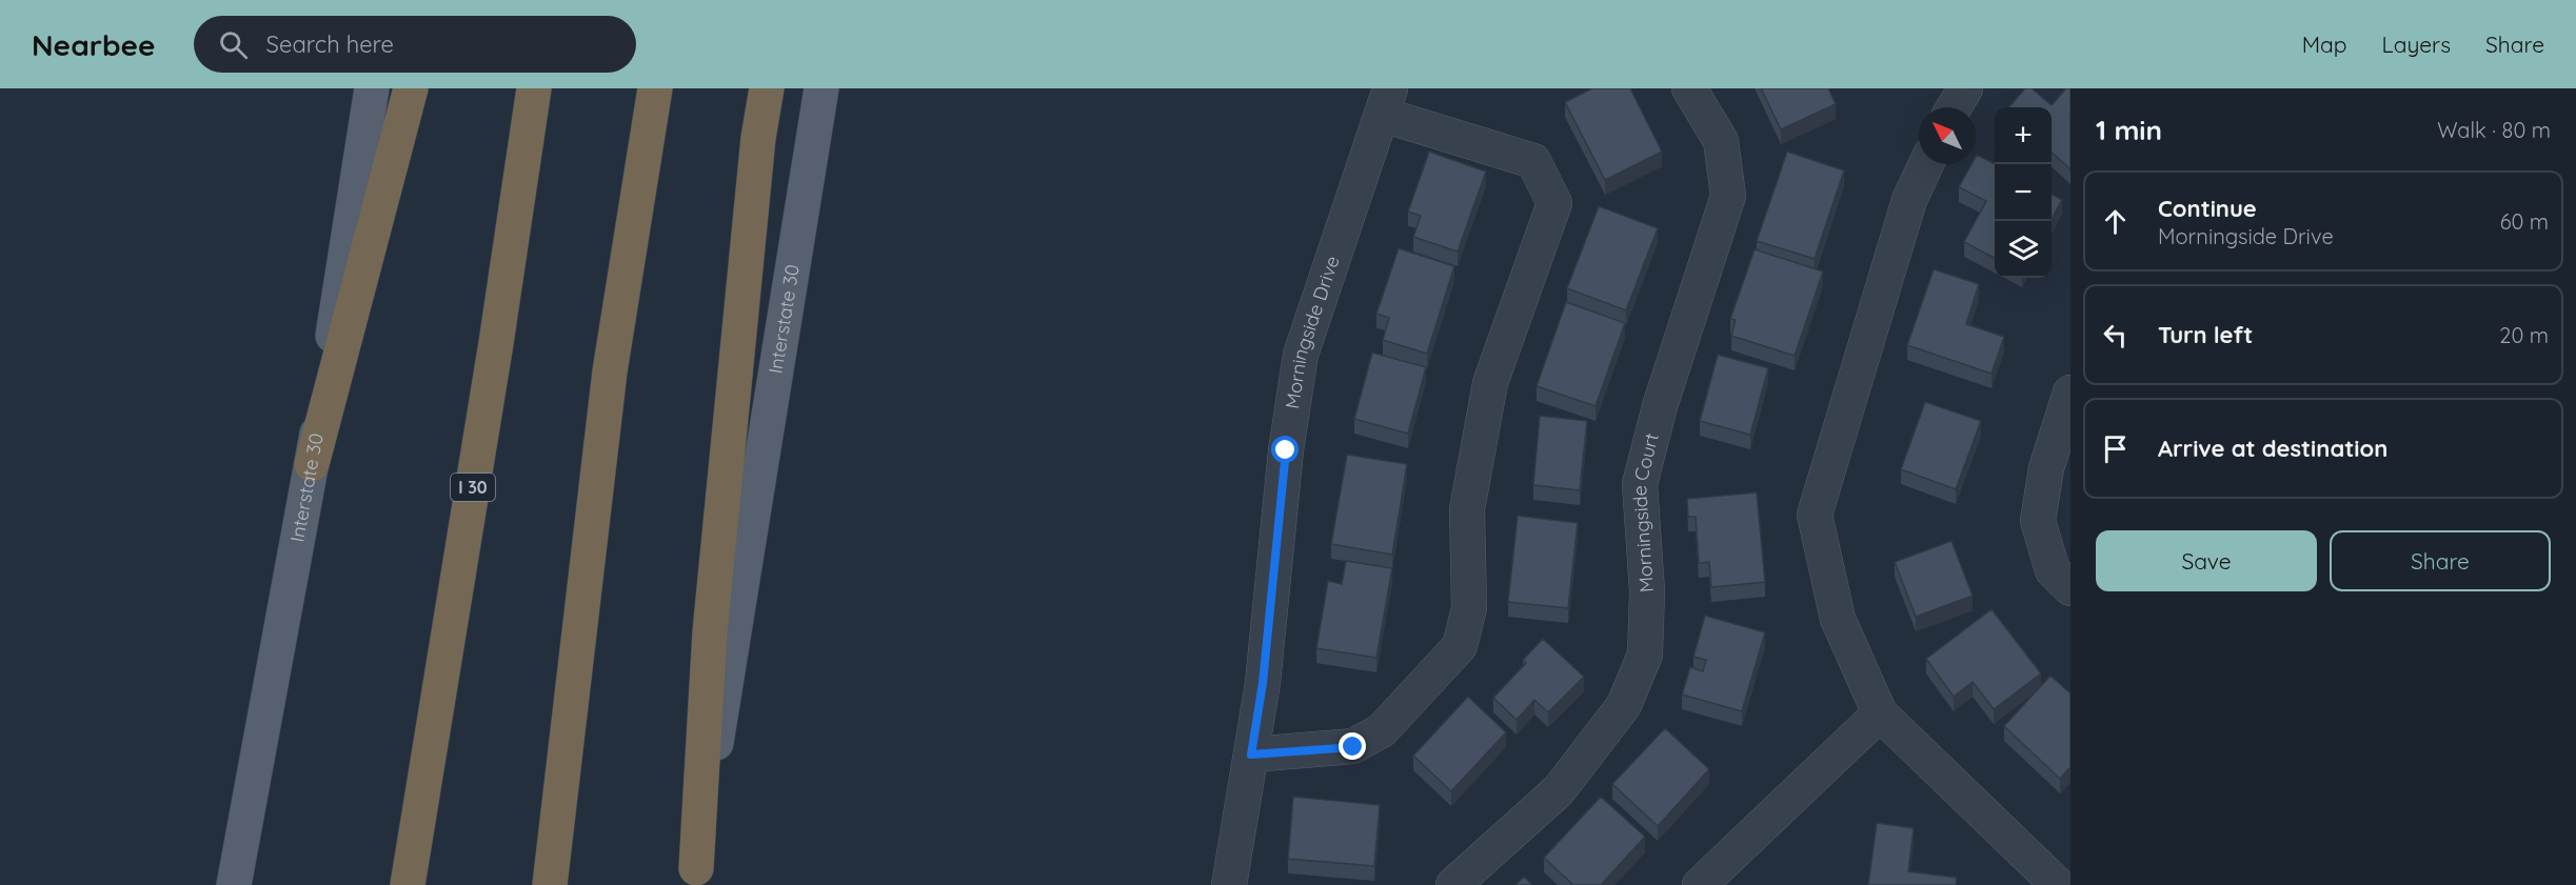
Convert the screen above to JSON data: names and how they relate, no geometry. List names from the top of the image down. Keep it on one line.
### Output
{"streets":{"highway":["I 30"],"main road":["Interstate 30"],"street":["Morningside Drive","Morningside Court"]},"north":"top left","page":{"header":"Nearbee","search":"Search here","nav":["Map","Layers","Share"],"heading":["1 min","Walk · 80 m"],"map_buttons":["+","−"],"list":[["Continue","Morningside Drive","60 m"],["Turn left","20 m"],"Arrive at destination"],"buttons":["Save","Share"]}}
